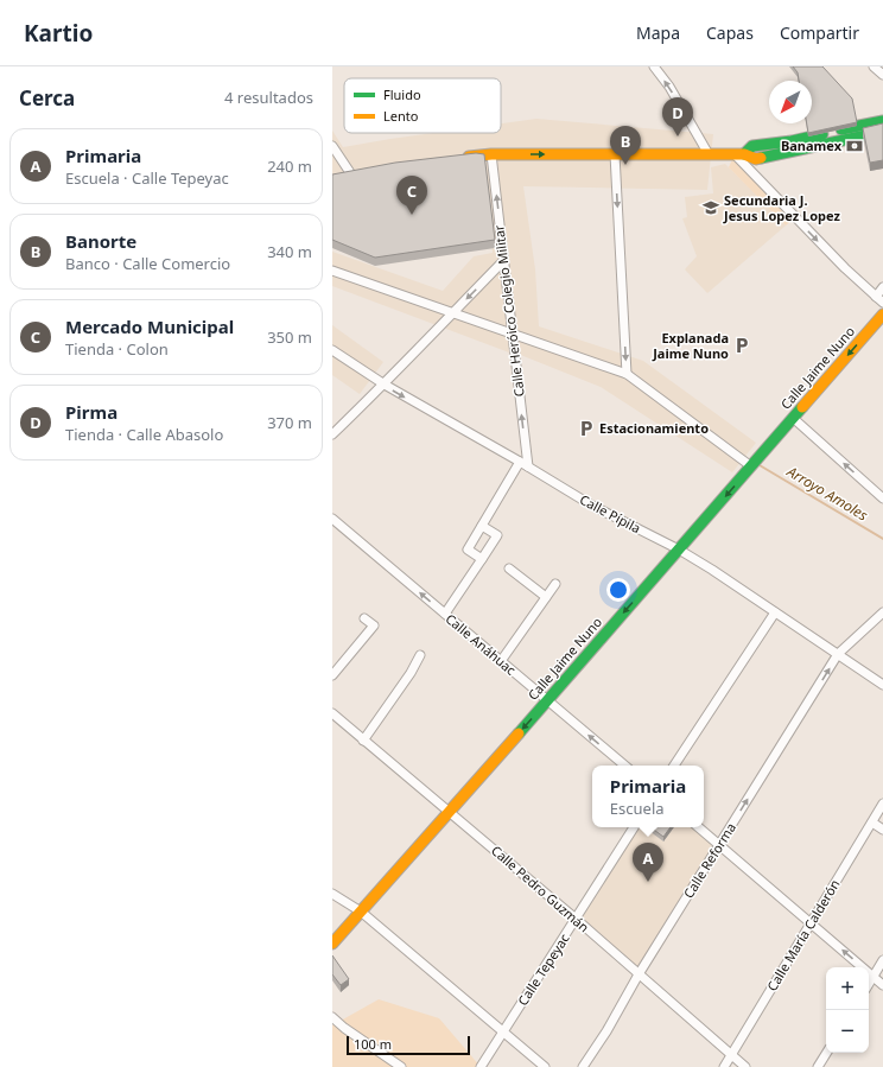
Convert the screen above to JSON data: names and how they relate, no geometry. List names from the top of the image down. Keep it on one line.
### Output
{"streets":{"street":["Calle Heróico Colegio Militar","Calle Jaime Nuno","Calle Pípila","Calle Anáhuac","Calle Reforma","Calle Pedro Guzmán","Calle María Calderón","Calle Tepeyac"]},"crossings":[["Calle Heróico Colegio Militar","Calle Pípila"],["Calle Jaime Nuno","Calle Pípila"],["Calle Jaime Nuno","Calle Anáhuac"],["Calle Jaime Nuno","Calle Pedro Guzmán"],["Calle Pípila","Calle Reforma"],["Calle Reforma","Calle Pedro Guzmán"],["Calle Pedro Guzmán","Calle María Calderón"],["Calle Pedro Guzmán","Calle Tepeyac"]],"one_way":["Calle Heróico Colegio Militar","Calle Jaime Nuno","Calle Anáhuac","Calle Reforma"],"water":["Arroyo Amoles"],"places":{"bank":["Banamex"],"school or university":["Secundaria J. Jesus Lopez Lopez"],"parking":["Explanada Jaime Nuno","Estacionamiento"]},"legend":["Fluido","Lento"],"scale_bar":"100 m","north":"bottom left","page":{"header":"Kartio","nav":["Mapa","Capas","Compartir"],"heading":["Cerca","4 resultados"],"pins":["D","B","C","A"],"list":[{"mark":"A","name":"Primaria","note":"Escuela · Calle Tepeyac","value":"240 m"},{"mark":"B","name":"Banorte","note":"Banco · Calle Comercio","value":"340 m"},{"mark":"C","name":"Mercado Municipal","note":"Tienda · Colon","value":"350 m"},{"mark":"D","name":"Pirma","note":"Tienda · Calle Abasolo","value":"370 m"}],"popup":["Primaria","Escuela"],"map_buttons":["+","−"],"scale":"100 m"}}
